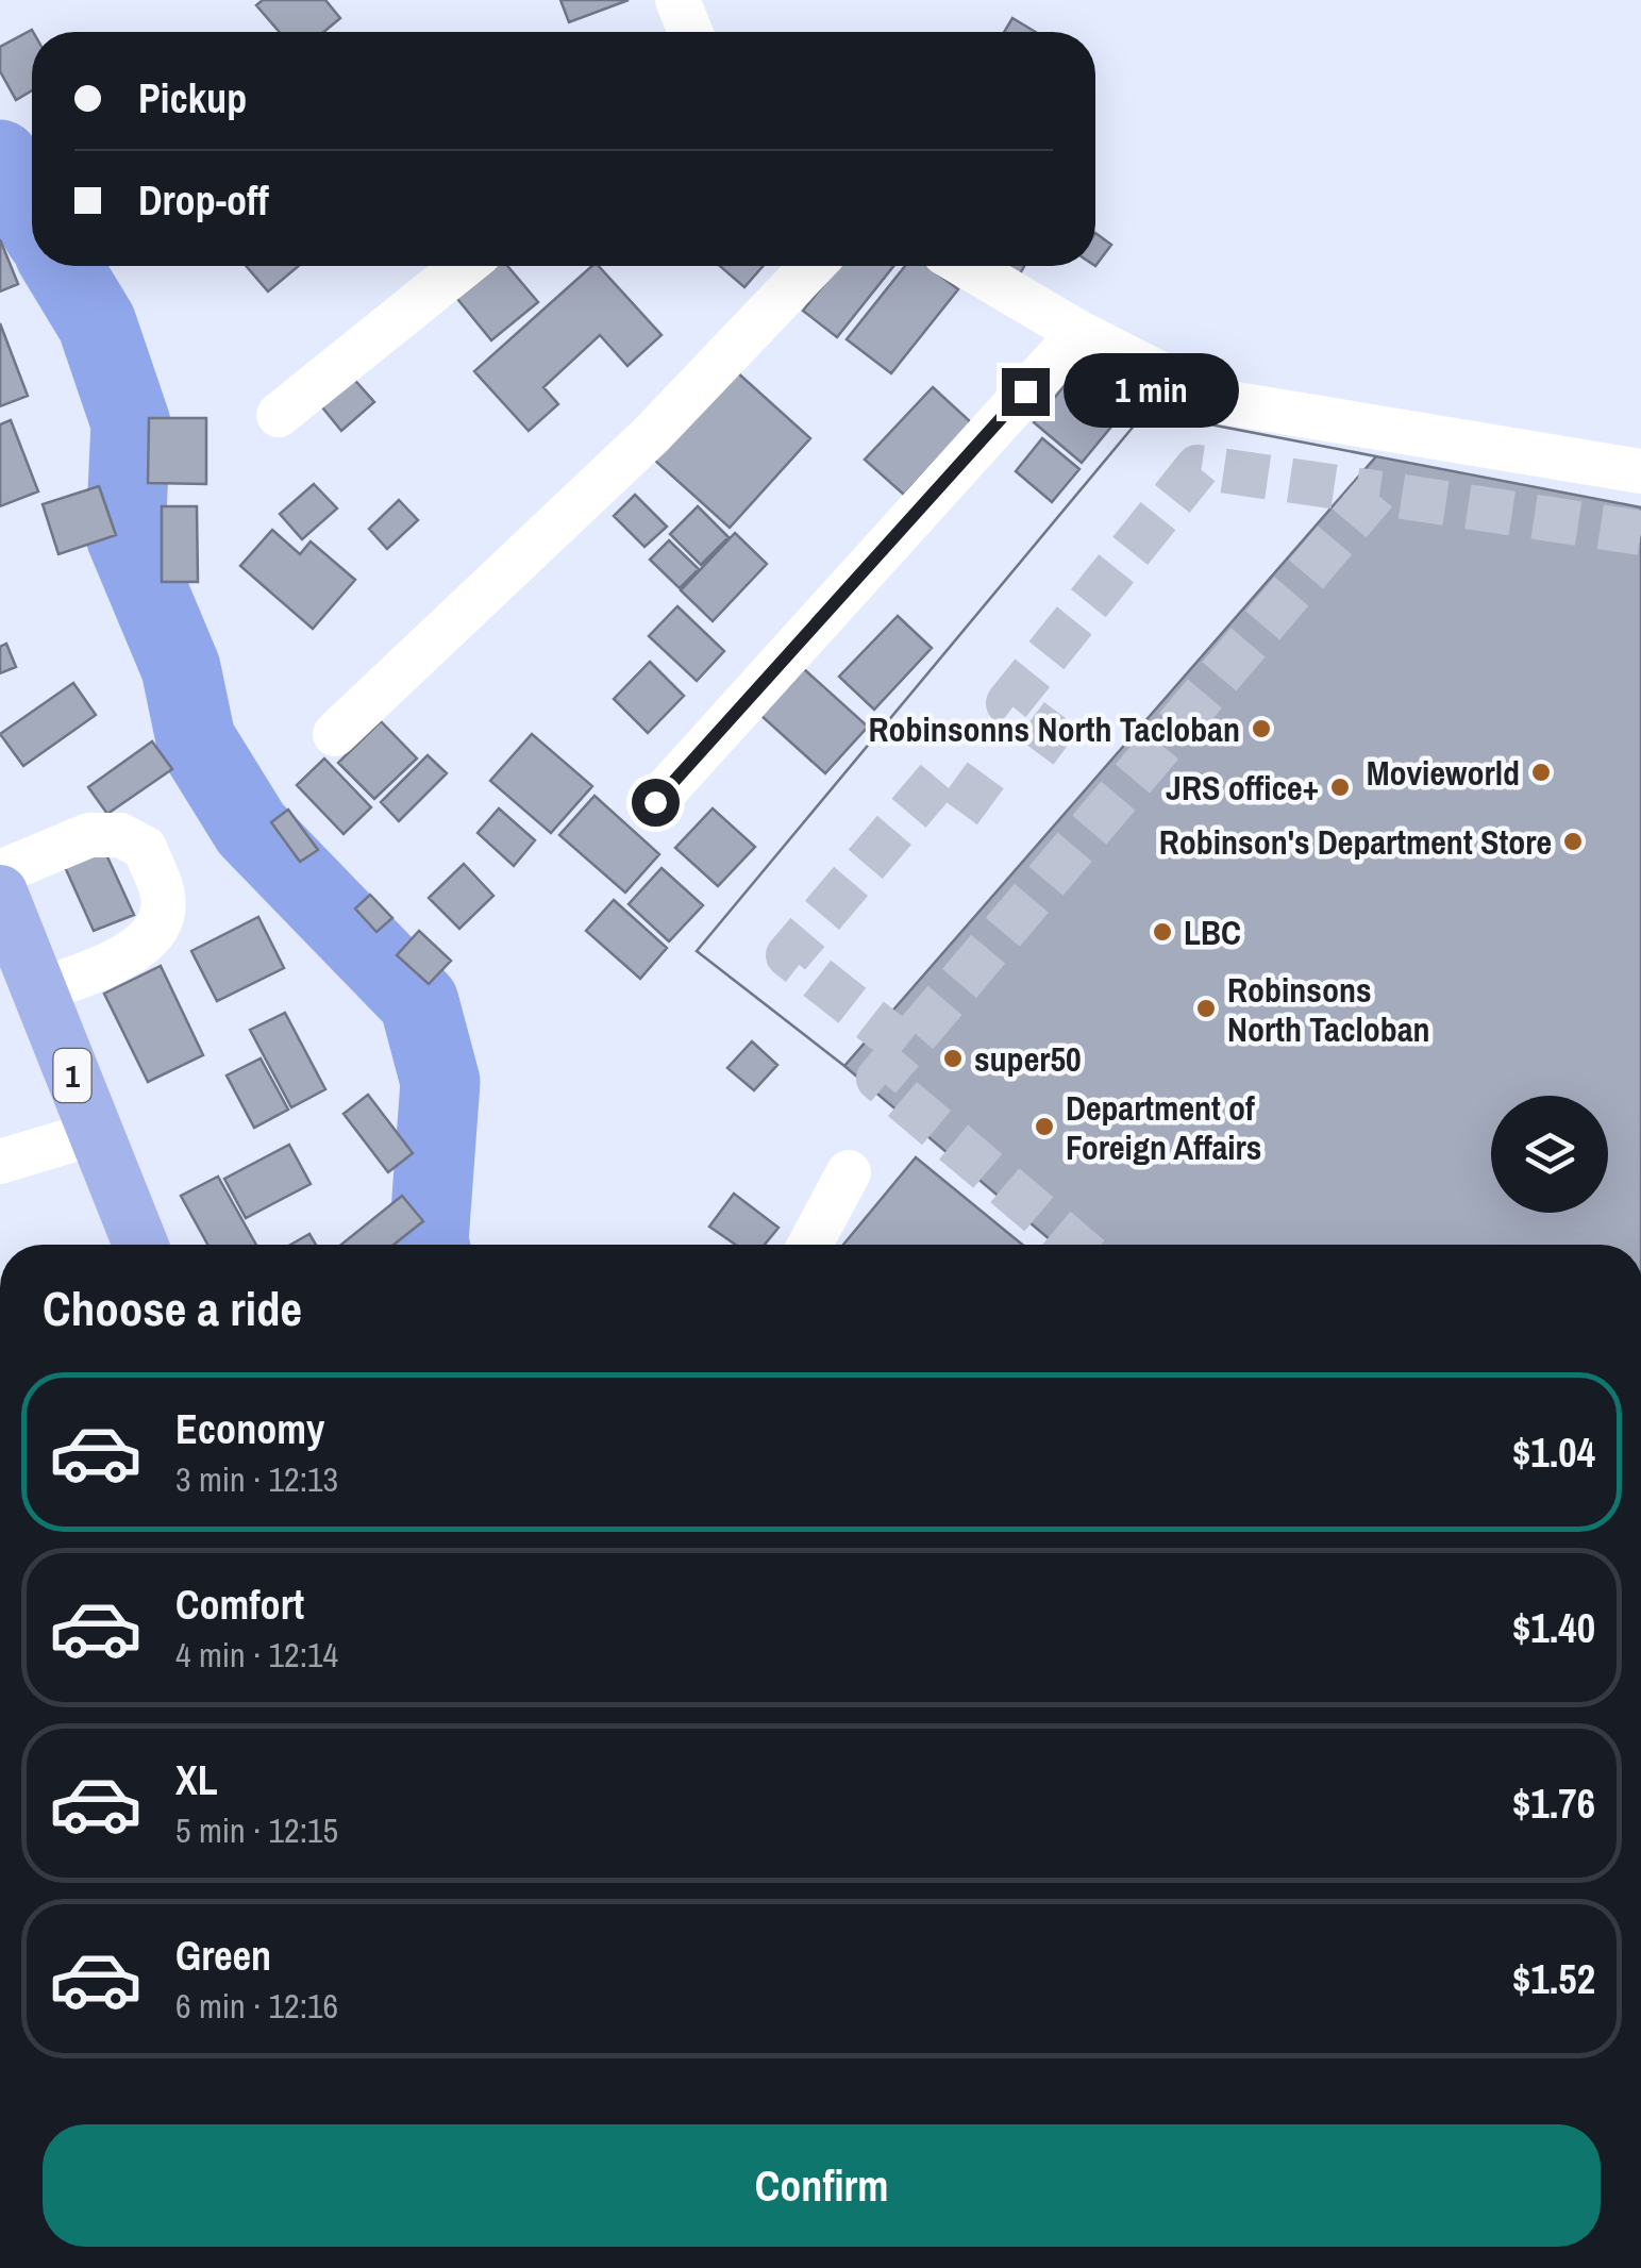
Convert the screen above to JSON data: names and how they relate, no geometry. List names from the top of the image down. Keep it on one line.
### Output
{"streets":{"main road":["1"]},"places":["Robinsonns North Tacloban","Movieworld","JRS office+","Robinson's Department Store","LBC","Robinsons North Tacloban","super50","Department of Foreign Affairs"],"page":{"banner":["Pickup","Drop-off"],"bubble":"1 min","heading":"Choose a ride","list":[{"name":"Economy","note":"3 min · 12:13","value":"$1.04"},{"name":"Comfort","note":"4 min · 12:14","value":"$1.40"},{"name":"XL","note":"5 min · 12:15","value":"$1.76"},{"name":"Green","note":"6 min · 12:16","value":"$1.52"}],"buttons":"Confirm"}}
